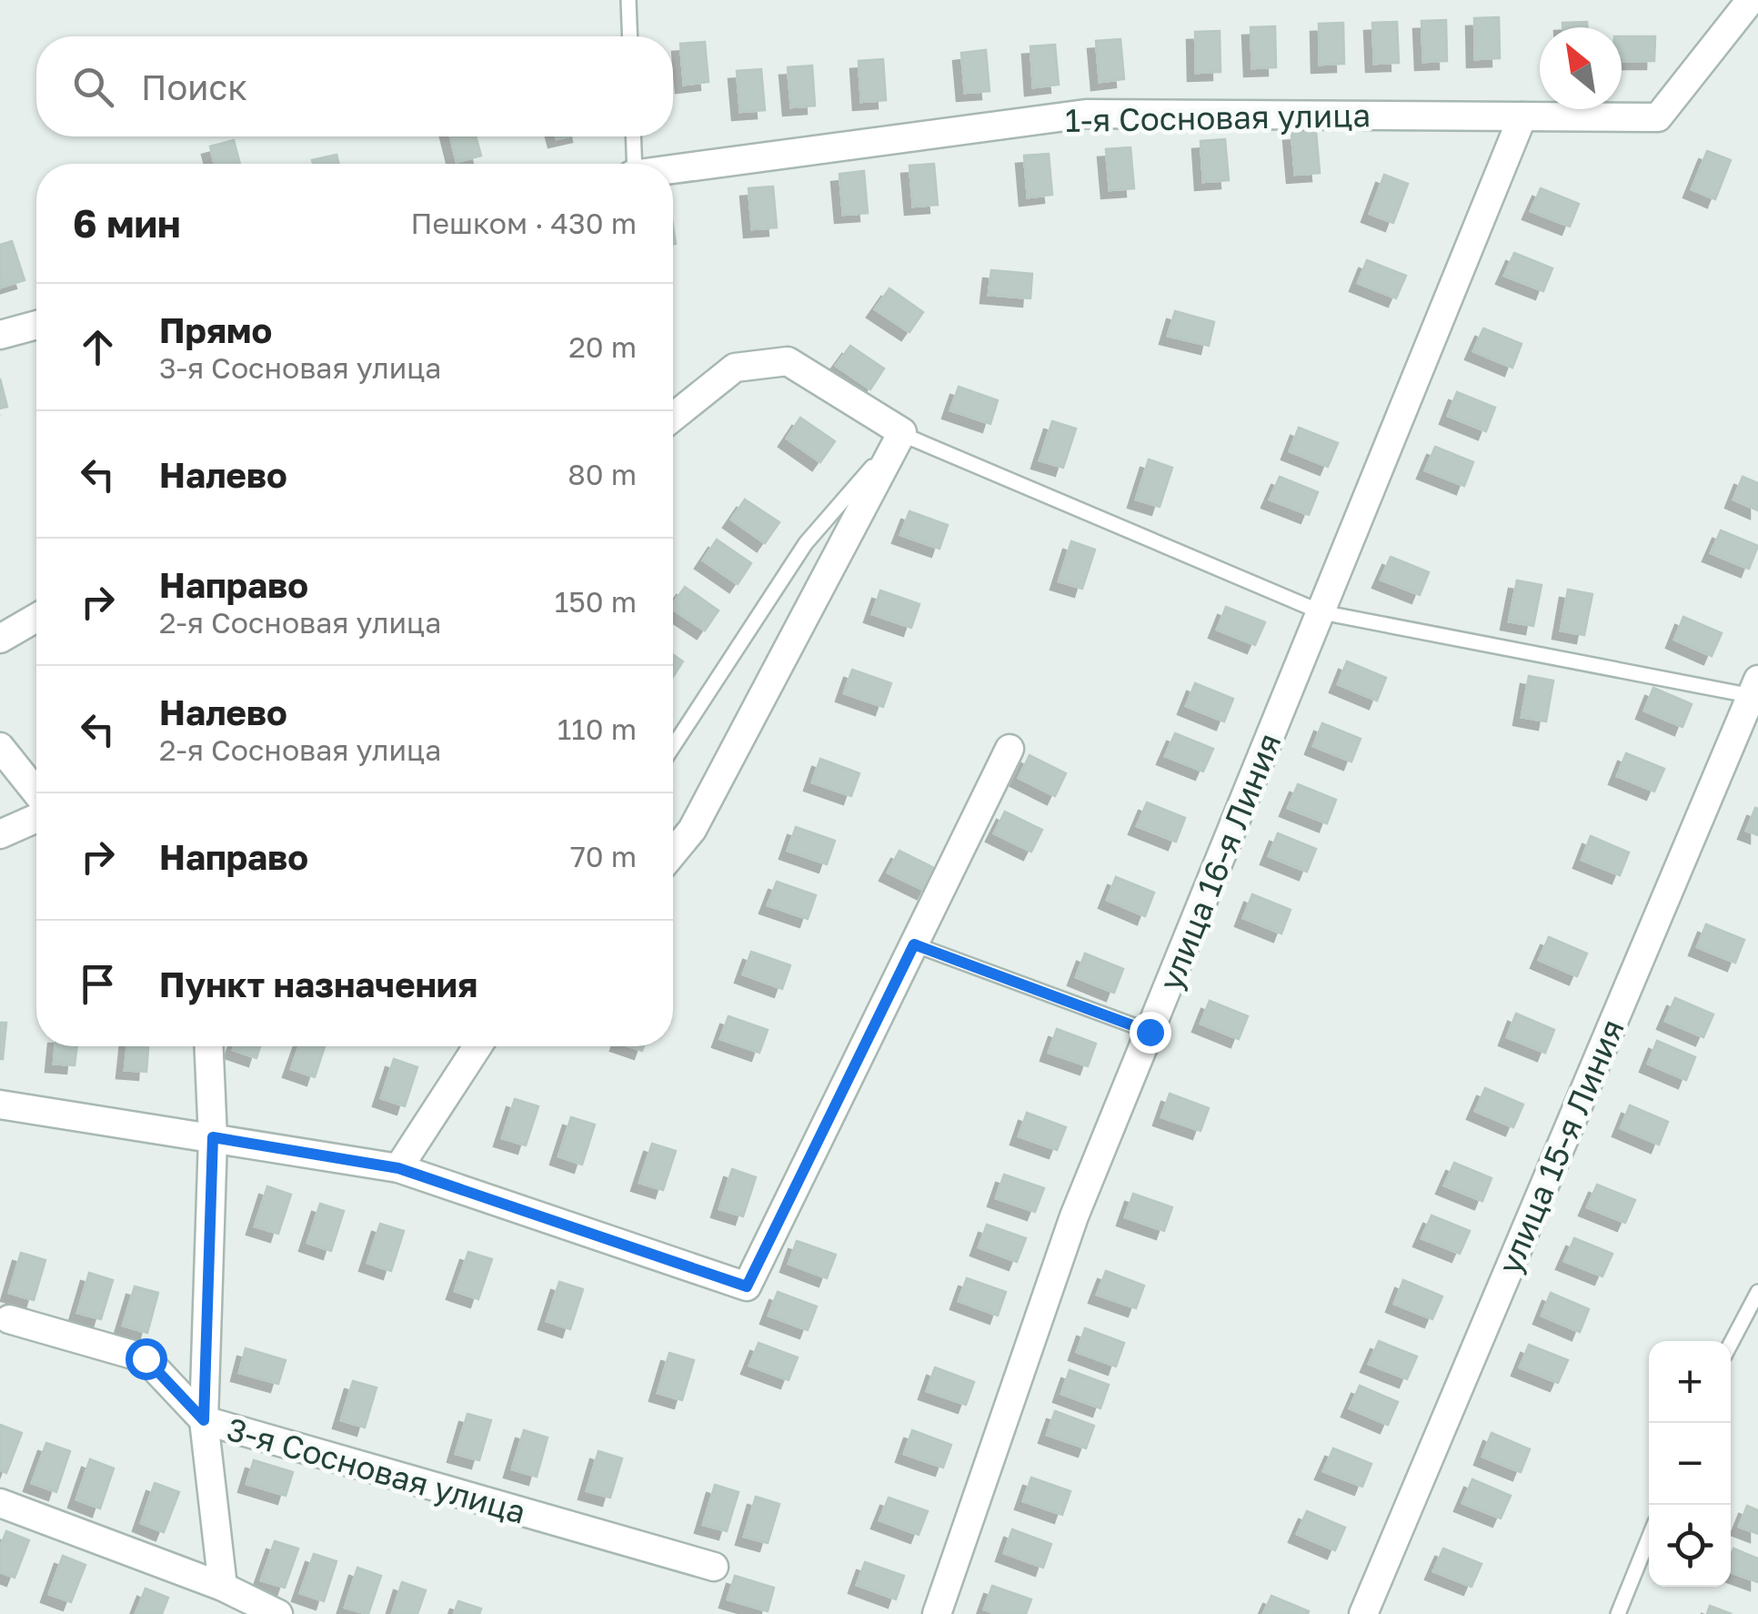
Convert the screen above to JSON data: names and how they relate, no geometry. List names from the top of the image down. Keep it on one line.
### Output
{"streets":{"street":["1-я Сосновая улица","улица 16-я Линия","улица 15-я Линия","3-я Сосновая улица"]},"crossings":[["1-я Сосновая улица","улица 16-я Линия"]],"north":"top left","page":{"search":"Поиск","heading":["6 мин","Пешком · 430 m"],"list":[["Прямо","3-я Сосновая улица","20 m"],["Налево","80 m"],["Направо","2-я Сосновая улица","150 m"],["Налево","2-я Сосновая улица","110 m"],["Направо","70 m"],"Пункт назначения"],"map_buttons":["+","−"]}}
